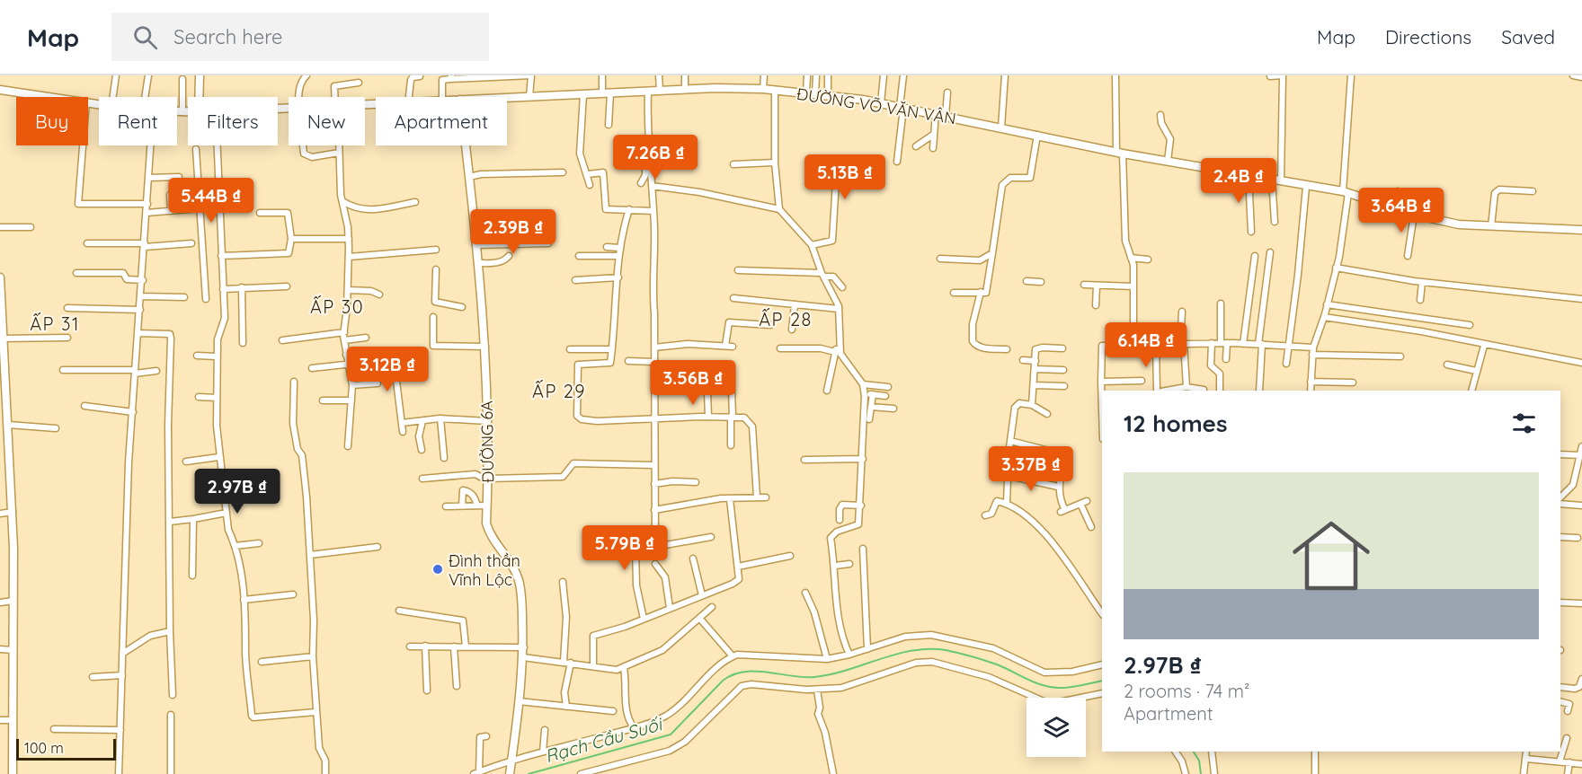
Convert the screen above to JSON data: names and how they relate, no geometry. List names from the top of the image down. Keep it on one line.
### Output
{"streets":{"street":["ĐƯỜNG VÕ VĂN VÂN","ĐƯỜNG 6A"]},"districts":["ẤP 30","ẤP 28","ẤP 31","ẤP 29"],"water":["Rạch Cầu Suối"],"places":["Đình thần Vĩnh Lộc"],"scale_bar":"100 m","page":{"header":"Map","search":"Search here","nav":["Map","Directions","Saved"],"chip":["Buy","Rent","Filters","New","Apartment"],"price":["7.26B ₫","5.13B ₫","2.4B ₫","5.44B ₫","3.64B ₫","2.39B ₫","6.14B ₫","3.12B ₫","3.56B ₫","3.37B ₫","2.97B ₫","5.79B ₫"],"heading":"12 homes","list":[{"name":"2.97B ₫","note":"2 rooms · 74 m² · Apartment"}],"scale":"100 m"}}
